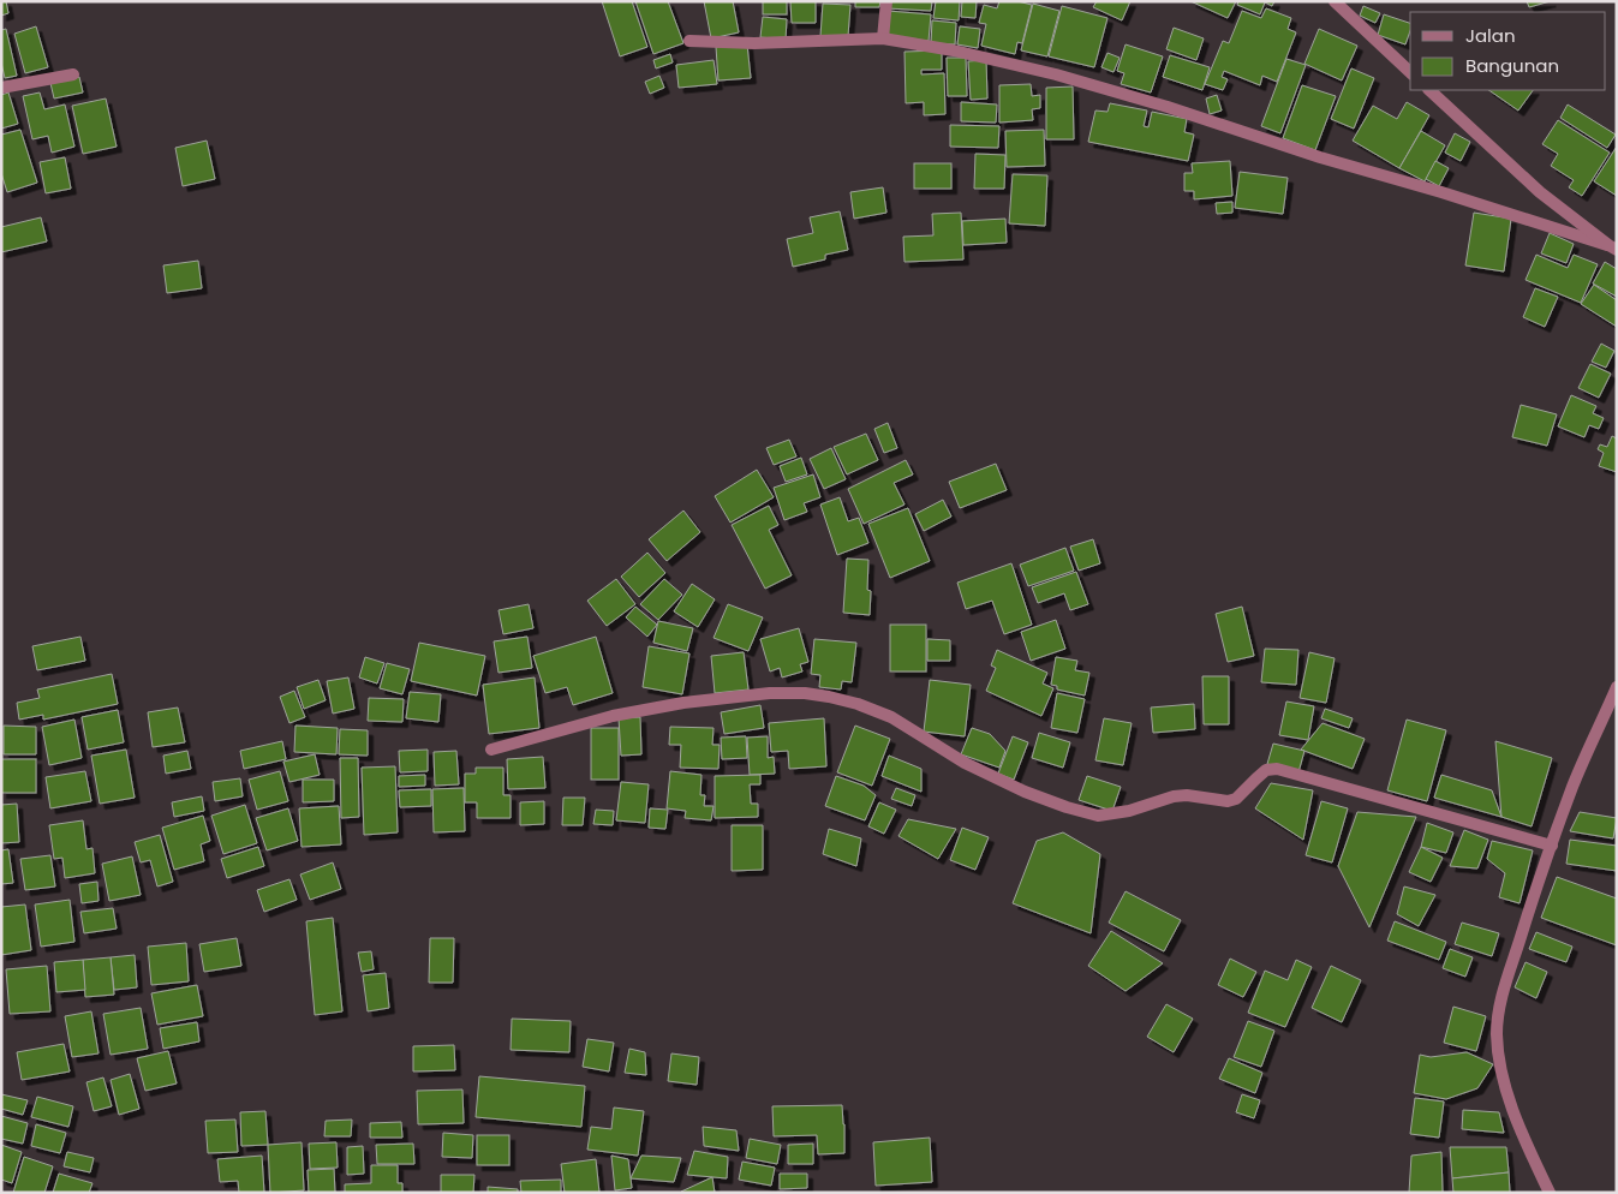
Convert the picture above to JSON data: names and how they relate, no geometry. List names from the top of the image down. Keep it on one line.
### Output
{"legend":["Jalan","Bangunan"]}
